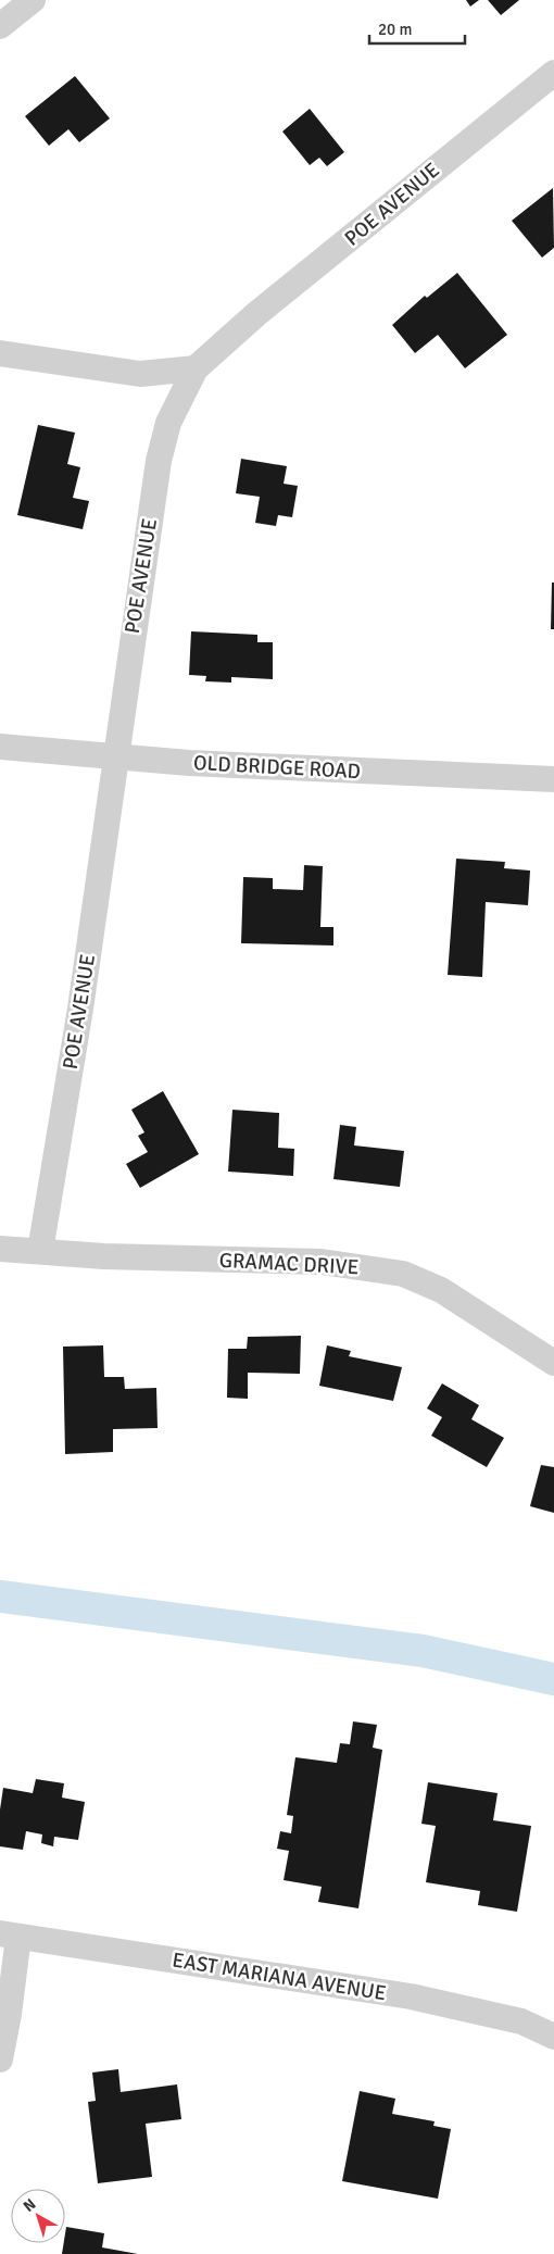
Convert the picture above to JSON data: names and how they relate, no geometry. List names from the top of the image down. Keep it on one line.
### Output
{"streets":{"street":["POE AVENUE","OLD BRIDGE ROAD","GRAMAC DRIVE","EAST MARIANA AVENUE"]},"crossings":[["POE AVENUE","OLD BRIDGE ROAD"],["POE AVENUE","GRAMAC DRIVE"]],"scale_bar":"20 m","north":"top left"}
